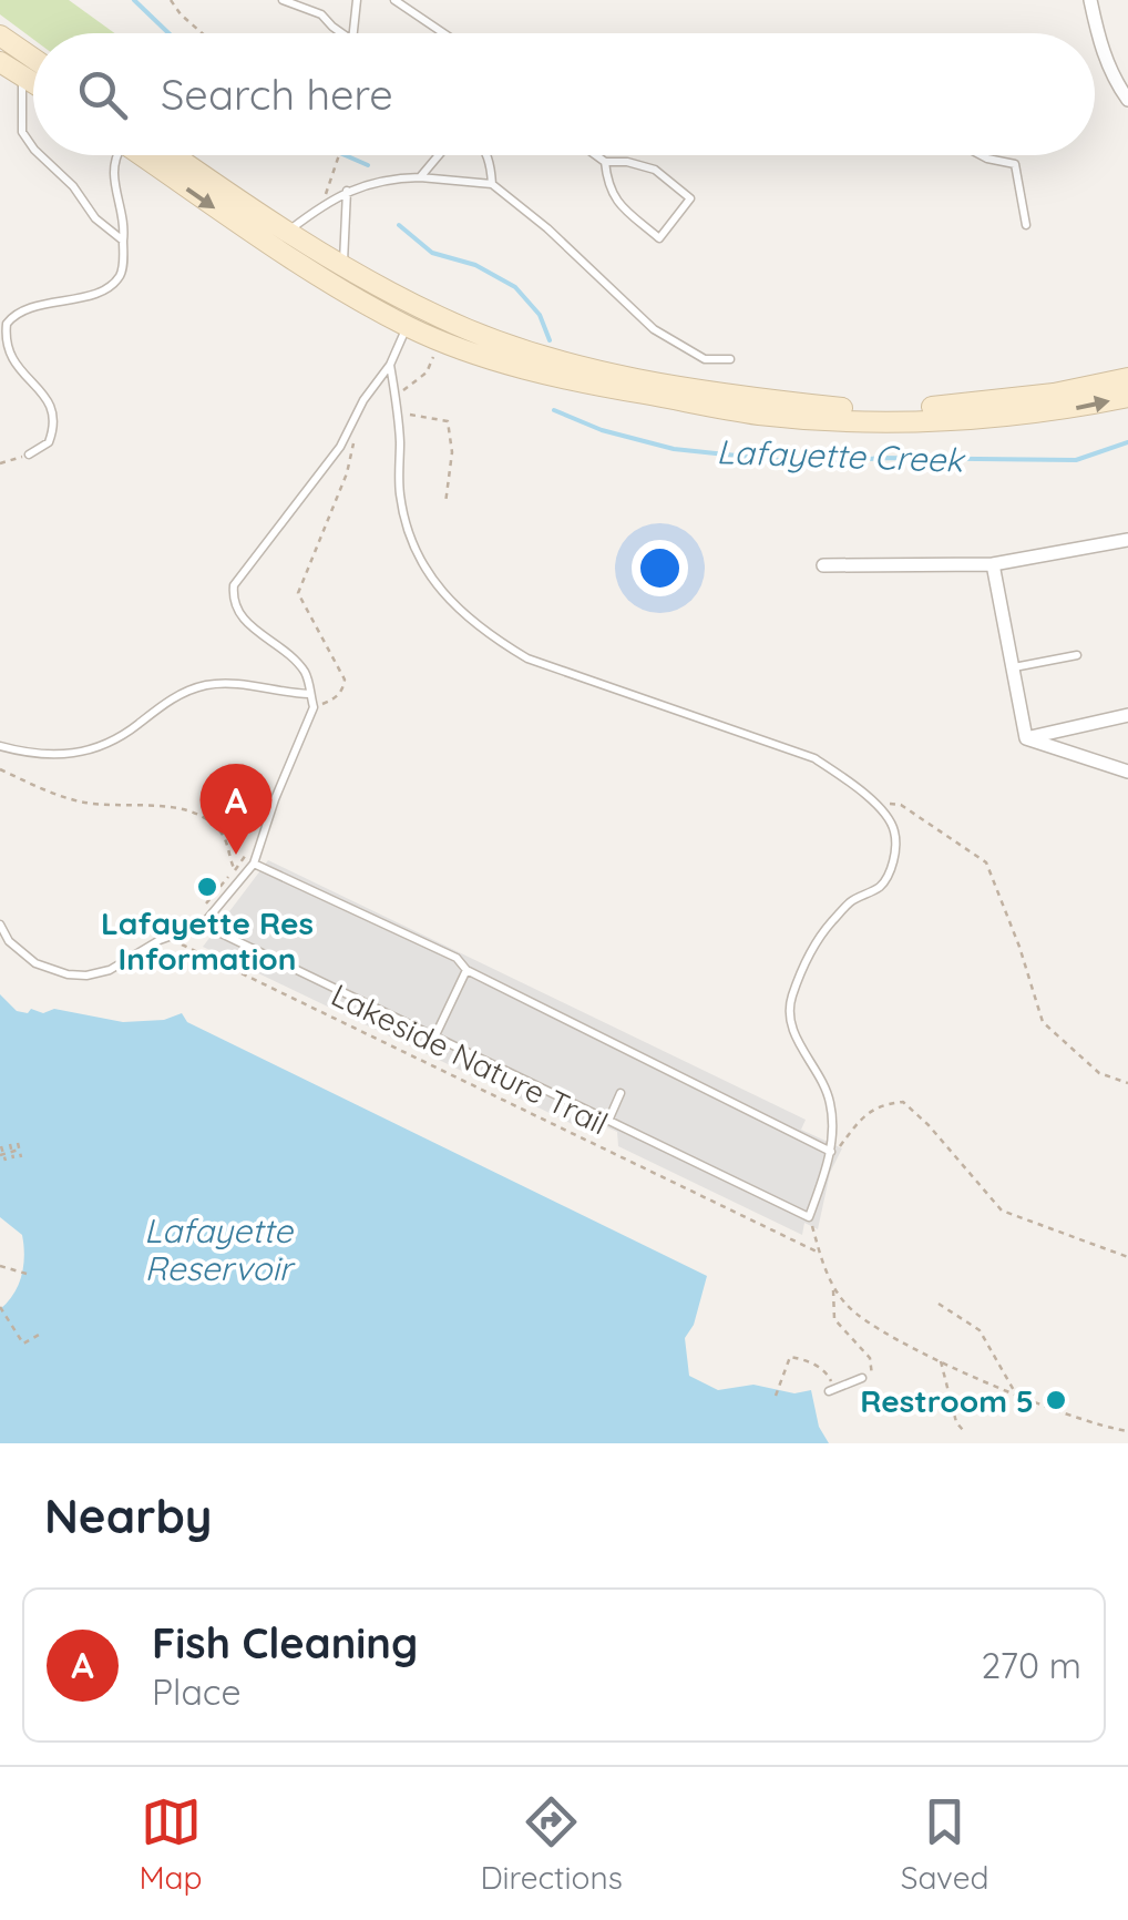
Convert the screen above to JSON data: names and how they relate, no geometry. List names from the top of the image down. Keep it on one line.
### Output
{"streets":{"path":["Lakeside Nature Trail"]},"water":["Lafayette Creek","Lafayette Reservoir"],"places":["Lafayette Res Information","Restroom 5"],"page":{"search":"Search here","pins":"A","heading":"Nearby","list":[{"mark":"A","name":"Fish Cleaning","note":"Place","value":"270 m"}],"nav":["Map","Directions","Saved"]}}
